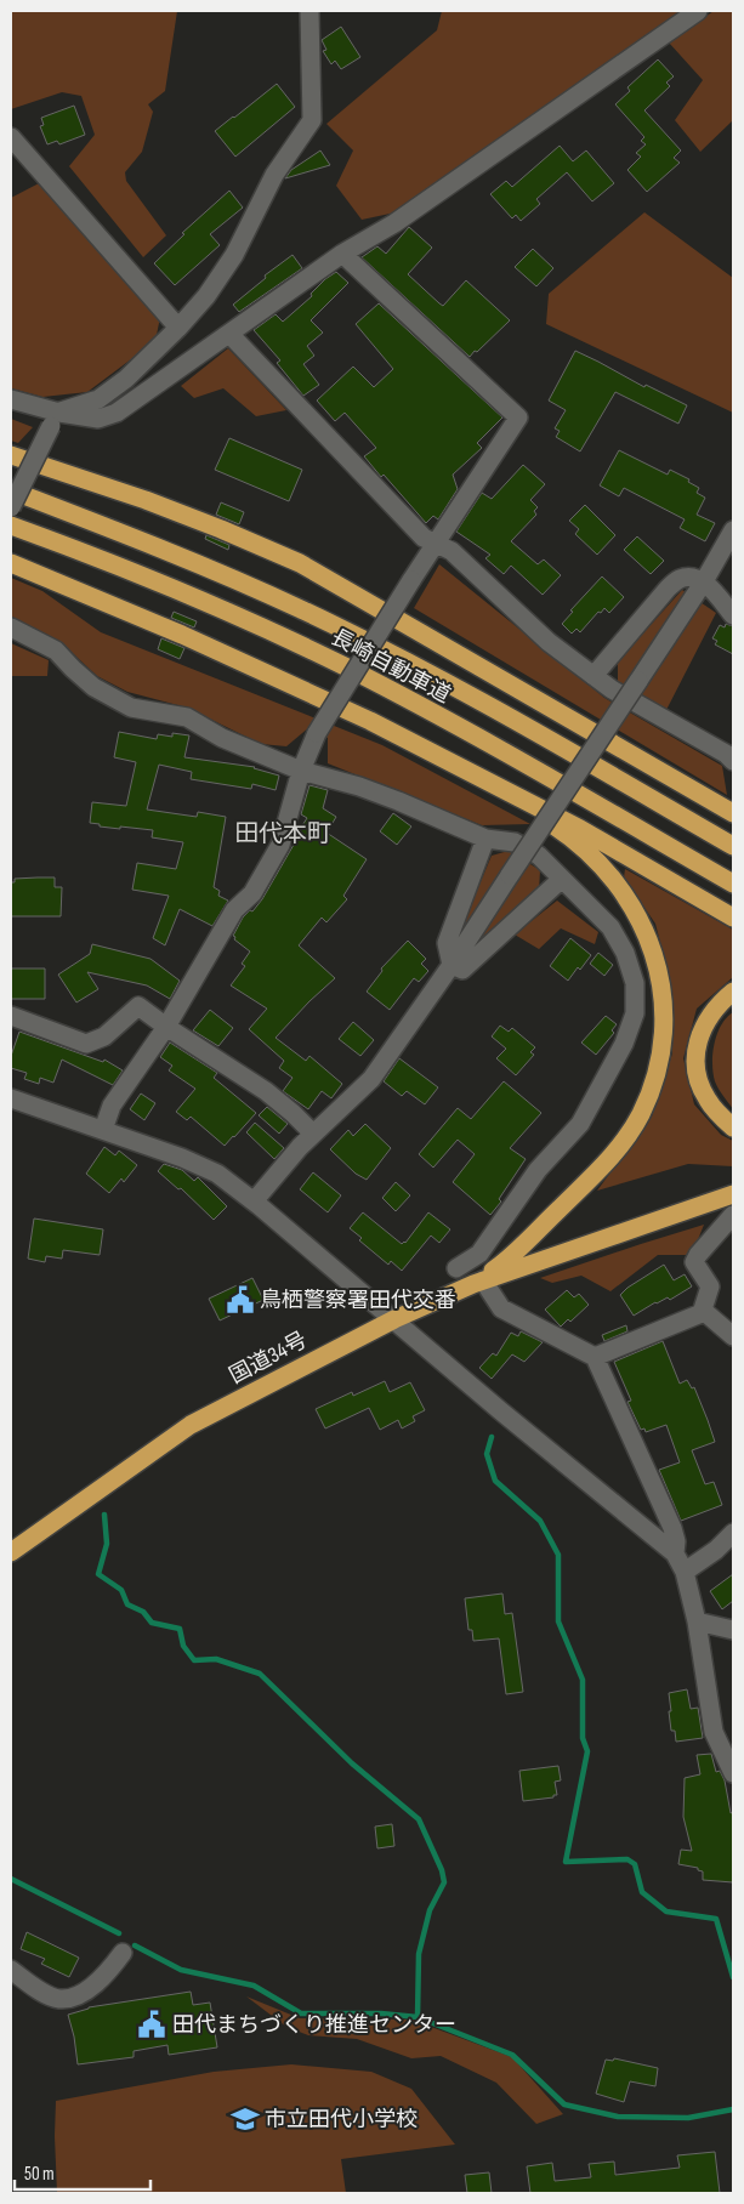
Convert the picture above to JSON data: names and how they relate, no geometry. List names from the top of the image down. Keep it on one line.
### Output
{"streets":{"highway":["長崎自動車道","国道34号"]},"districts":["田代本町"],"places":{"public building":["鳥栖警察署田代交番","田代まちづくり推進センター"],"school or university":["市立田代小学校"]},"scale_bar":"50 m"}
